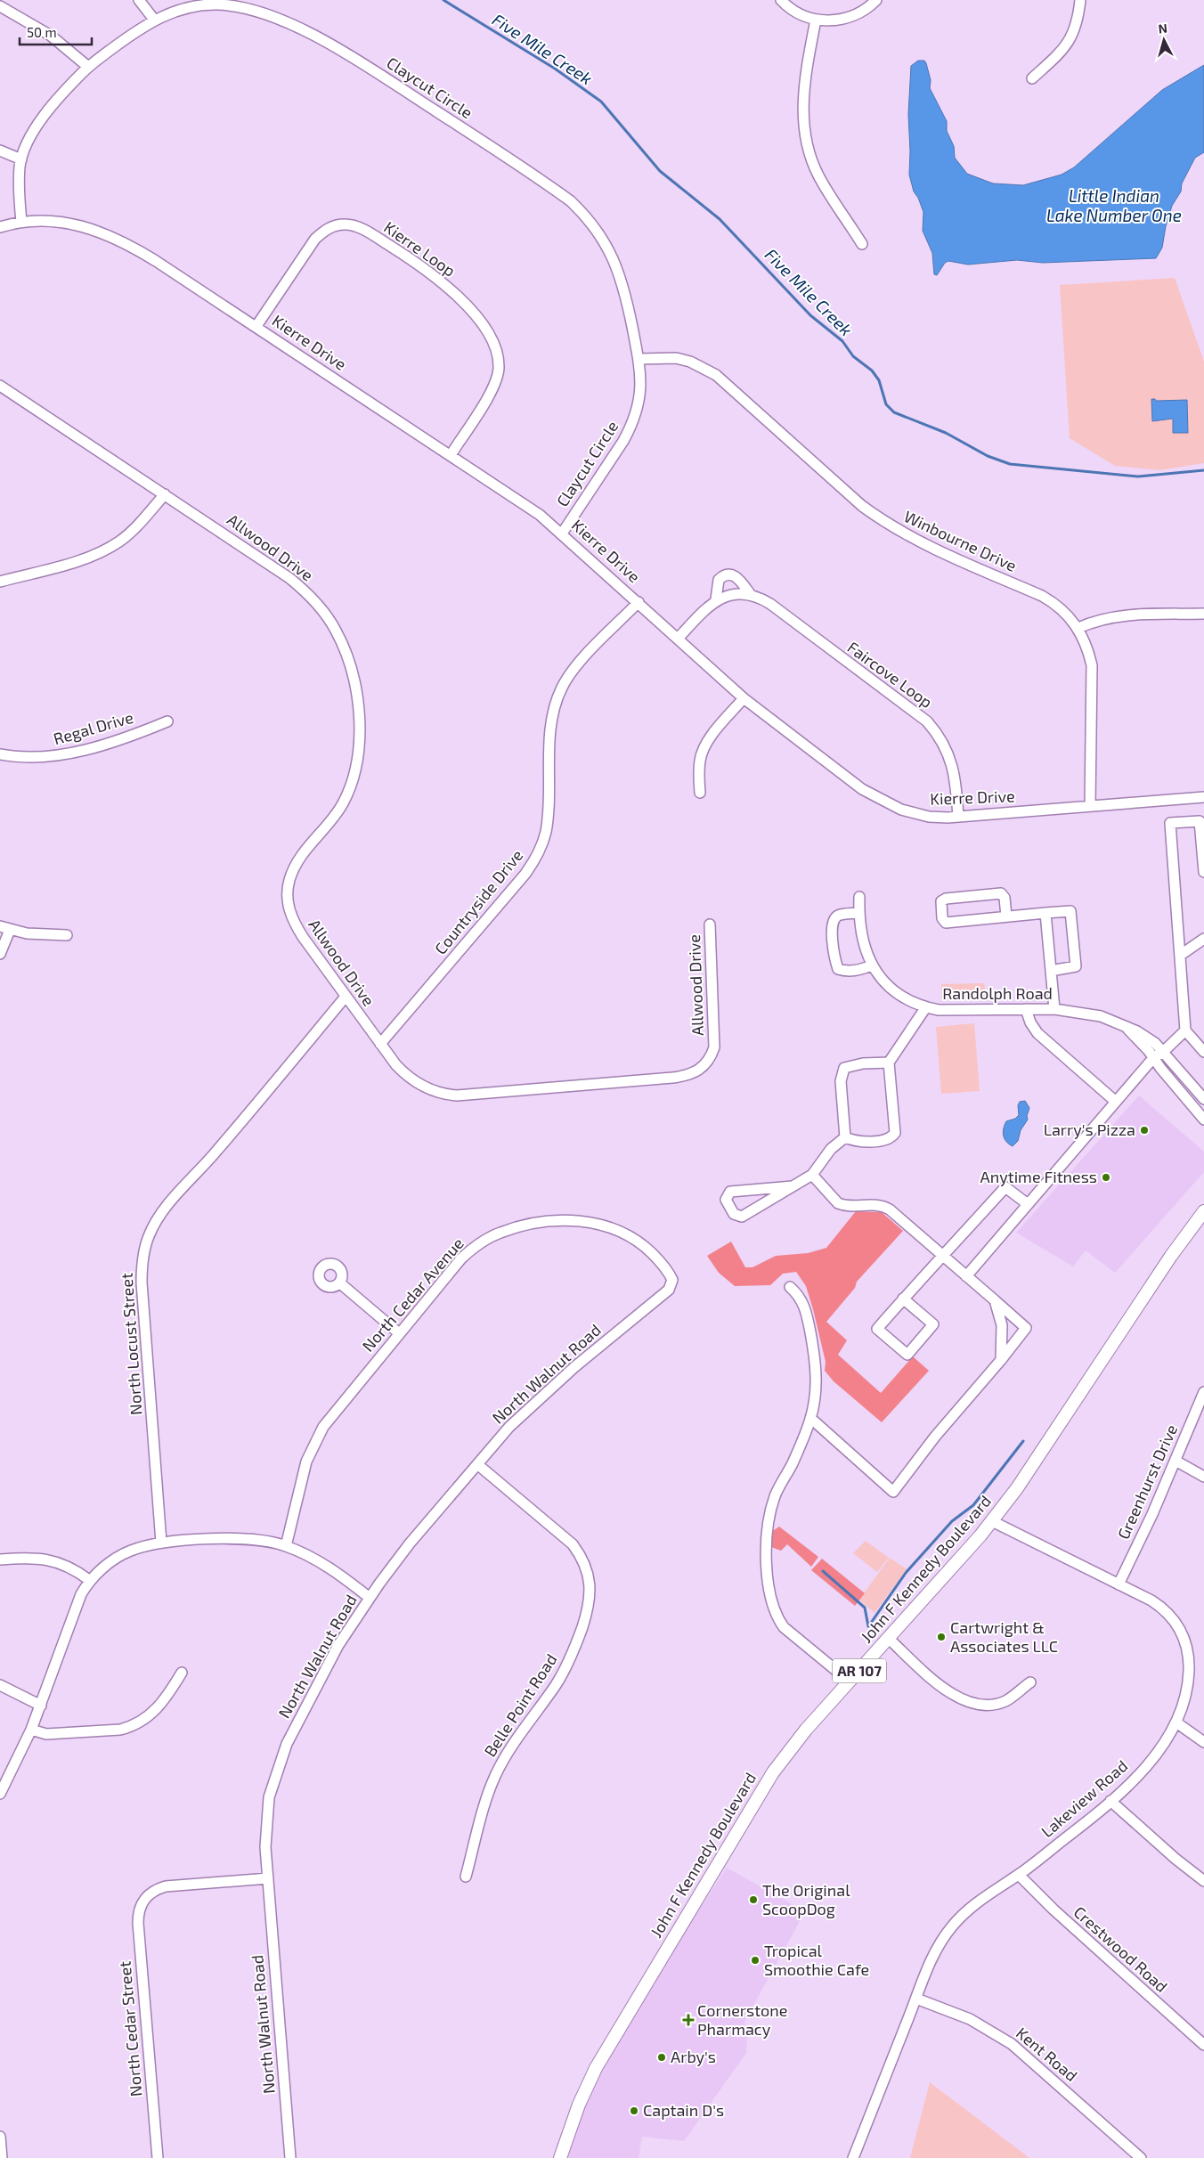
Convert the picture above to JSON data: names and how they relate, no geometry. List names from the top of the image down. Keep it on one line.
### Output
{"streets":{"main road":["John F Kennedy Boulevard","AR 107"],"street":["Claycut Circle","Kierre Loop","Kierre Drive","Winbourne Drive","Allwood Drive","Faircove Loop","Regal Drive","Countryside Drive","Randolph Road","North Cedar Avenue","North Locust Street","North Walnut Road","Greenhurst Drive","Belle Point Road","Lakeview Road","Crestwood Road","North Cedar Street","Kent Road"]},"crossings":[["Claycut Circle","Kierre Drive"],["Claycut Circle","Winbourne Drive"],["Kierre Loop","Kierre Drive"],["Kierre Drive","Winbourne Drive"],["Kierre Drive","Faircove Loop"],["Kierre Drive","Countryside Drive"],["Allwood Drive","Countryside Drive"],["Allwood Drive","North Locust Street"],["North Cedar Avenue","North Walnut Road"],["North Walnut Road","Belle Point Road"],["North Walnut Road","North Cedar Street"],["Greenhurst Drive","Lakeview Road"],["John F Kennedy Boulevard","Lakeview Road"],["Lakeview Road","Crestwood Road"],["Lakeview Road","Kent Road"]],"water":["Five Mile Creek","Little Indian Lake Number One"],"places":{"other":["Larry's Pizza","Anytime Fitness","Cartwright & Associates LLC","The Original ScoopDog","Tropical Smoothie Cafe","Arby's","Captain D's"],"health":["Cornerstone Pharmacy"]},"scale_bar":"50 m","north":"top"}
